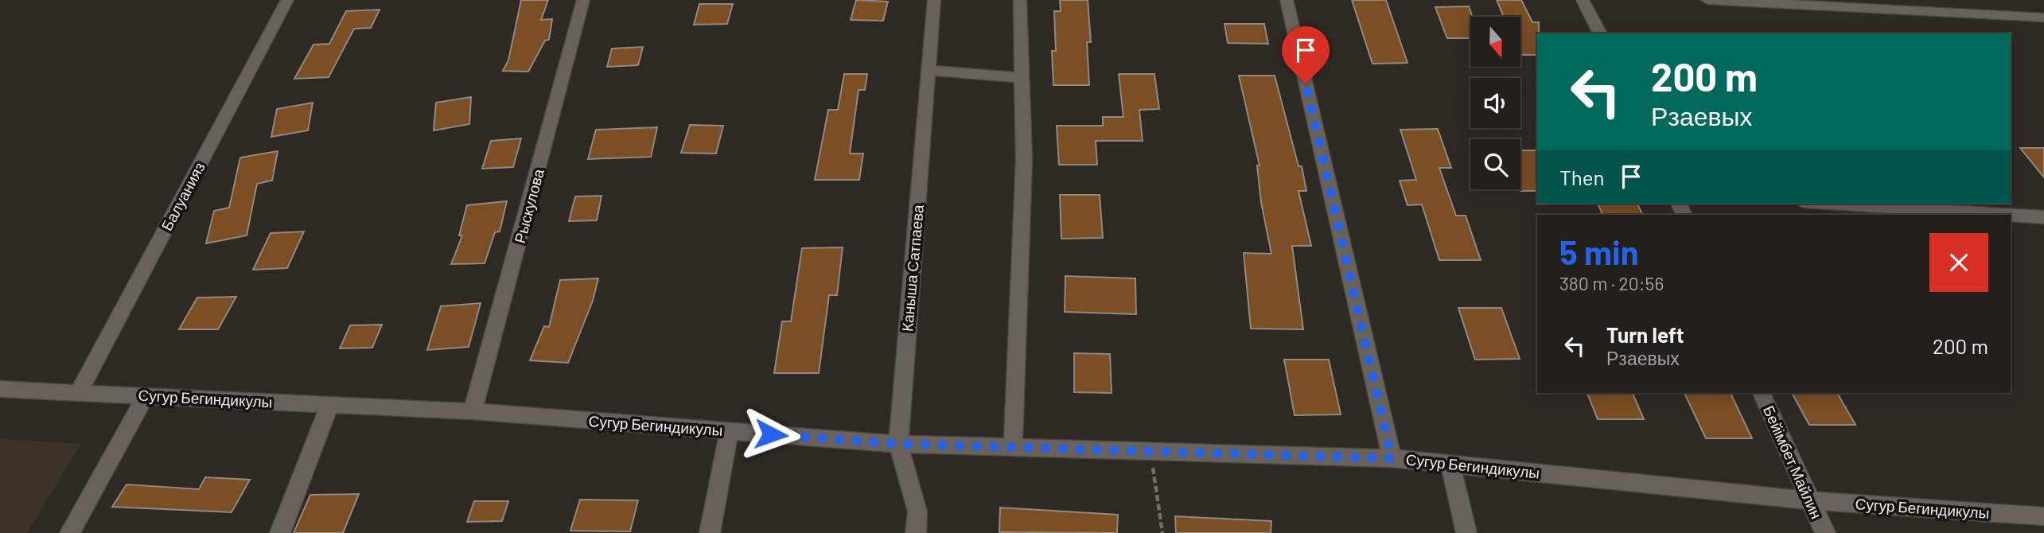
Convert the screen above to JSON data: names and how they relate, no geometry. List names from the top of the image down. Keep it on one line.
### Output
{"streets":{"street":["Балуанияз","Рыскулова","Каныша Сатпаева","Сугур Бегиндикулы","Бейімбет Майлин"]},"crossings":[["Балуанияз","Сугур Бегиндикулы"],["Рыскулова","Сугур Бегиндикулы"],["Каныша Сатпаева","Сугур Бегиндикулы"],["Сугур Бегиндикулы","Бейімбет Майлин"]],"north":"bottom","page":{"turn":["200 m","Рзаевых"],"then":"Then","heading":["5 min","380 m · 20:56"],"list":[{"name":"Turn left","note":"Рзаевых","value":"200 m"}]}}
